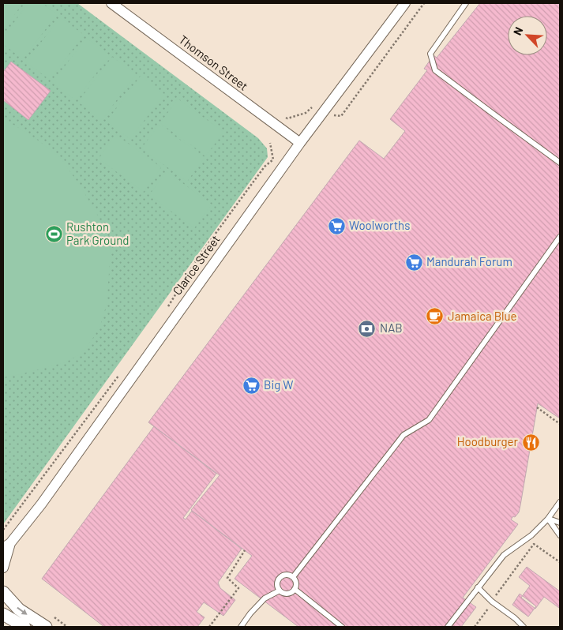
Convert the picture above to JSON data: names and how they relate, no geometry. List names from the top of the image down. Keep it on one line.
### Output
{"streets":{"street":["Thomson Street","Clarice Street"]},"crossings":[["Thomson Street","Clarice Street"]],"places":{"supermarket":["Woolworths","Mandurah Forum","Big W"],"sports":["Rushton Park Ground"],"cafe":["Jamaica Blue"],"bank":["NAB"],"restaurant":["Hoodburger"]},"north":"top left"}
